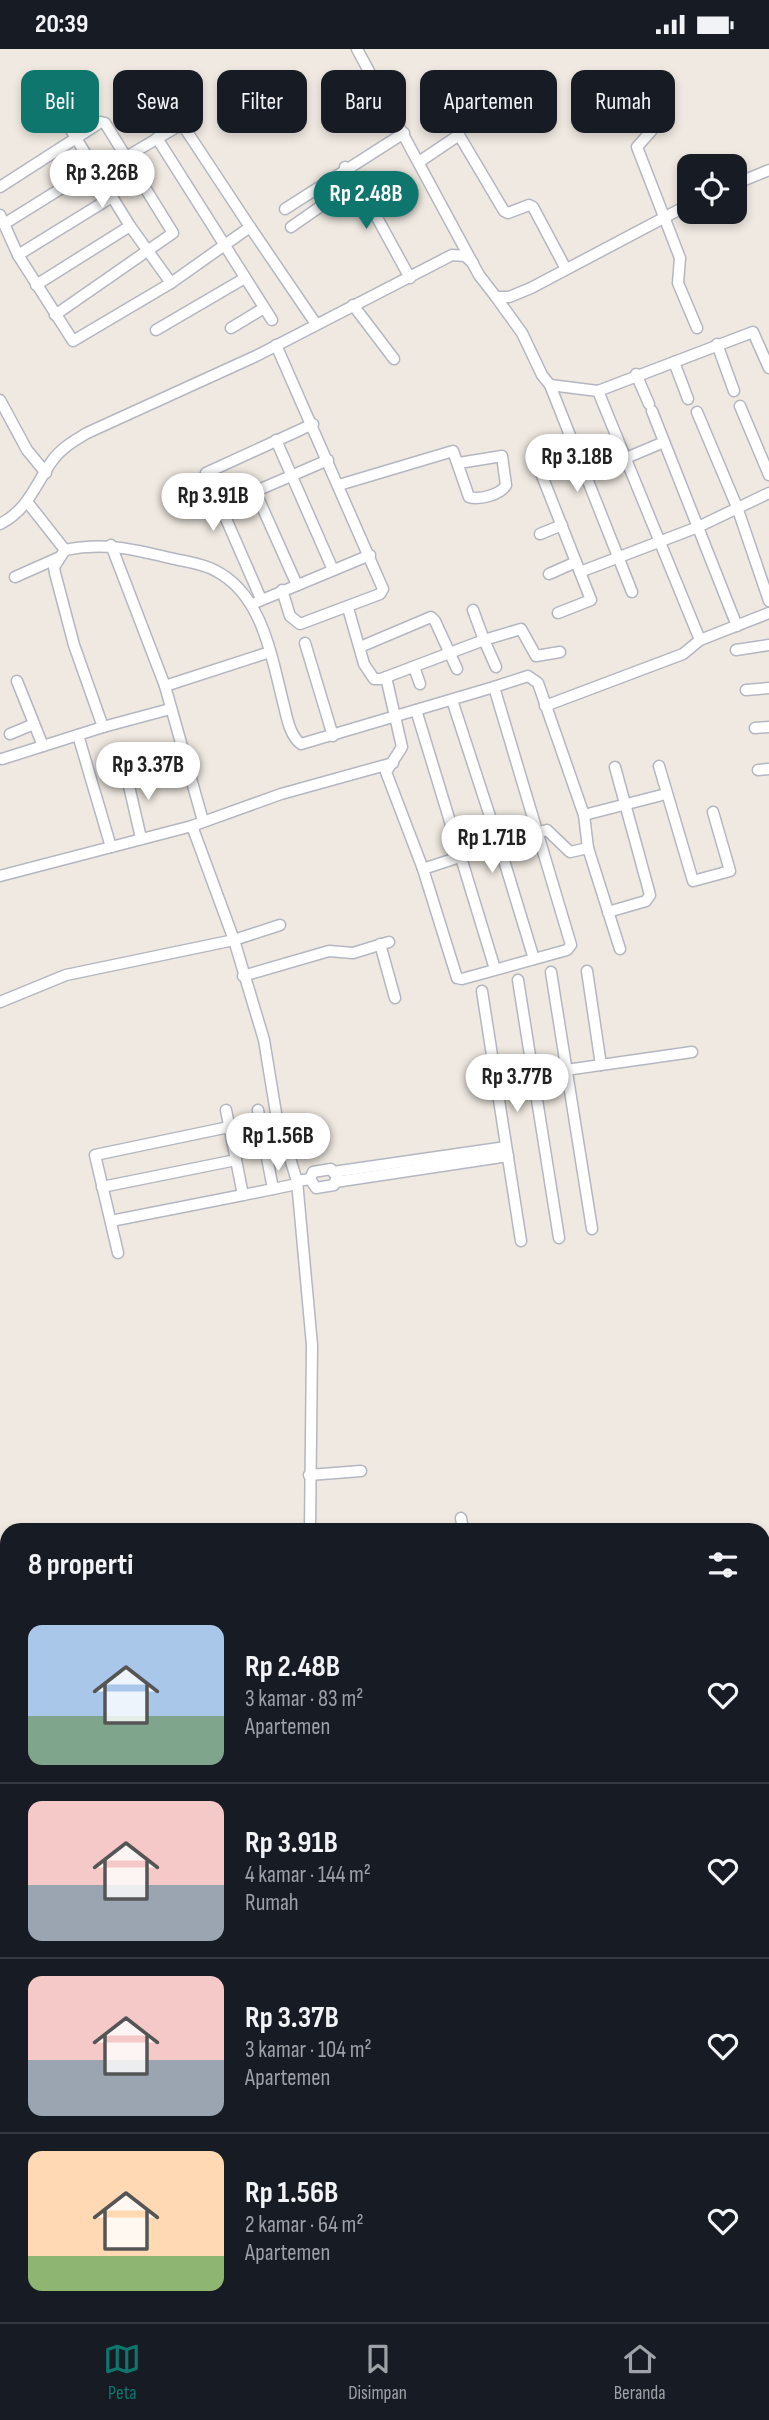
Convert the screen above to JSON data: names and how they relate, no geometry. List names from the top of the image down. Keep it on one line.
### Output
{"page":{"status":"20:39","chip":["Beli","Sewa","Filter","Baru","Apartemen","Rumah"],"price":["Rp 3.26B","Rp 2.48B","Rp 3.18B","Rp 3.91B","Rp 3.37B","Rp 1.71B","Rp 3.77B","Rp 1.56B"],"heading":"8 properti","list":[{"name":"Rp 2.48B","note":"3 kamar · 83 m² · Apartemen"},{"name":"Rp 3.91B","note":"4 kamar · 144 m² · Rumah"},{"name":"Rp 3.37B","note":"3 kamar · 104 m² · Apartemen"},{"name":"Rp 1.56B","note":"2 kamar · 64 m² · Apartemen"}],"tabs":["Peta","Disimpan","Beranda"]}}
